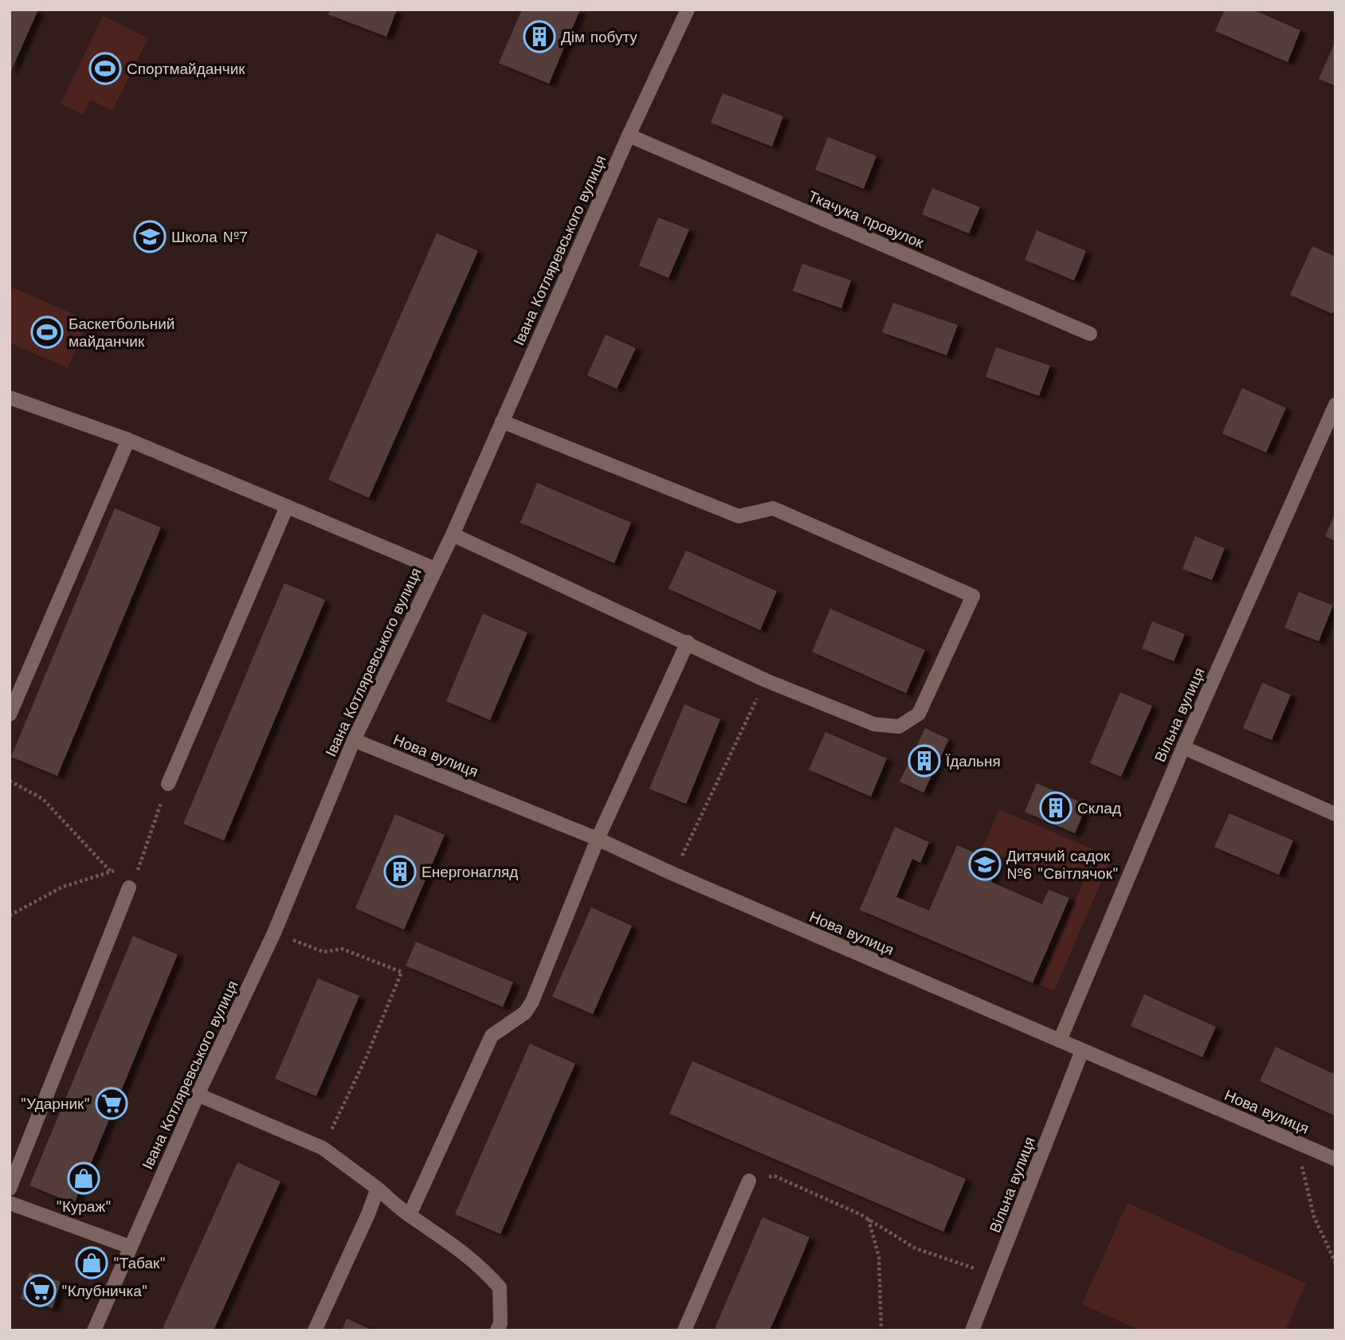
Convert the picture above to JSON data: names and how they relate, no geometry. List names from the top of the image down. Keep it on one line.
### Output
{"streets":{"street":["Ткачука провулок","Івана Котляревського вулиця","Вільна вулиця","Нова вулиця"]},"crossings":[["Ткачука провулок","Івана Котляревського вулиця"],["Івана Котляревського вулиця","Нова вулиця"],["Вільна вулиця","Нова вулиця"]],"places":{"building":["Дім побуту","Їдальня","Склад","Енергонагляд"],"sports":["Спортмайданчик","Баскетбольний майданчик"],"school or university":["Школа №7","Дитячий садок №6 \"Світлячок\""],"supermarket":["\"Ударник\"","\"Клубничка\""],"shop":["\"Кураж\"","\"Табак\""]}}
